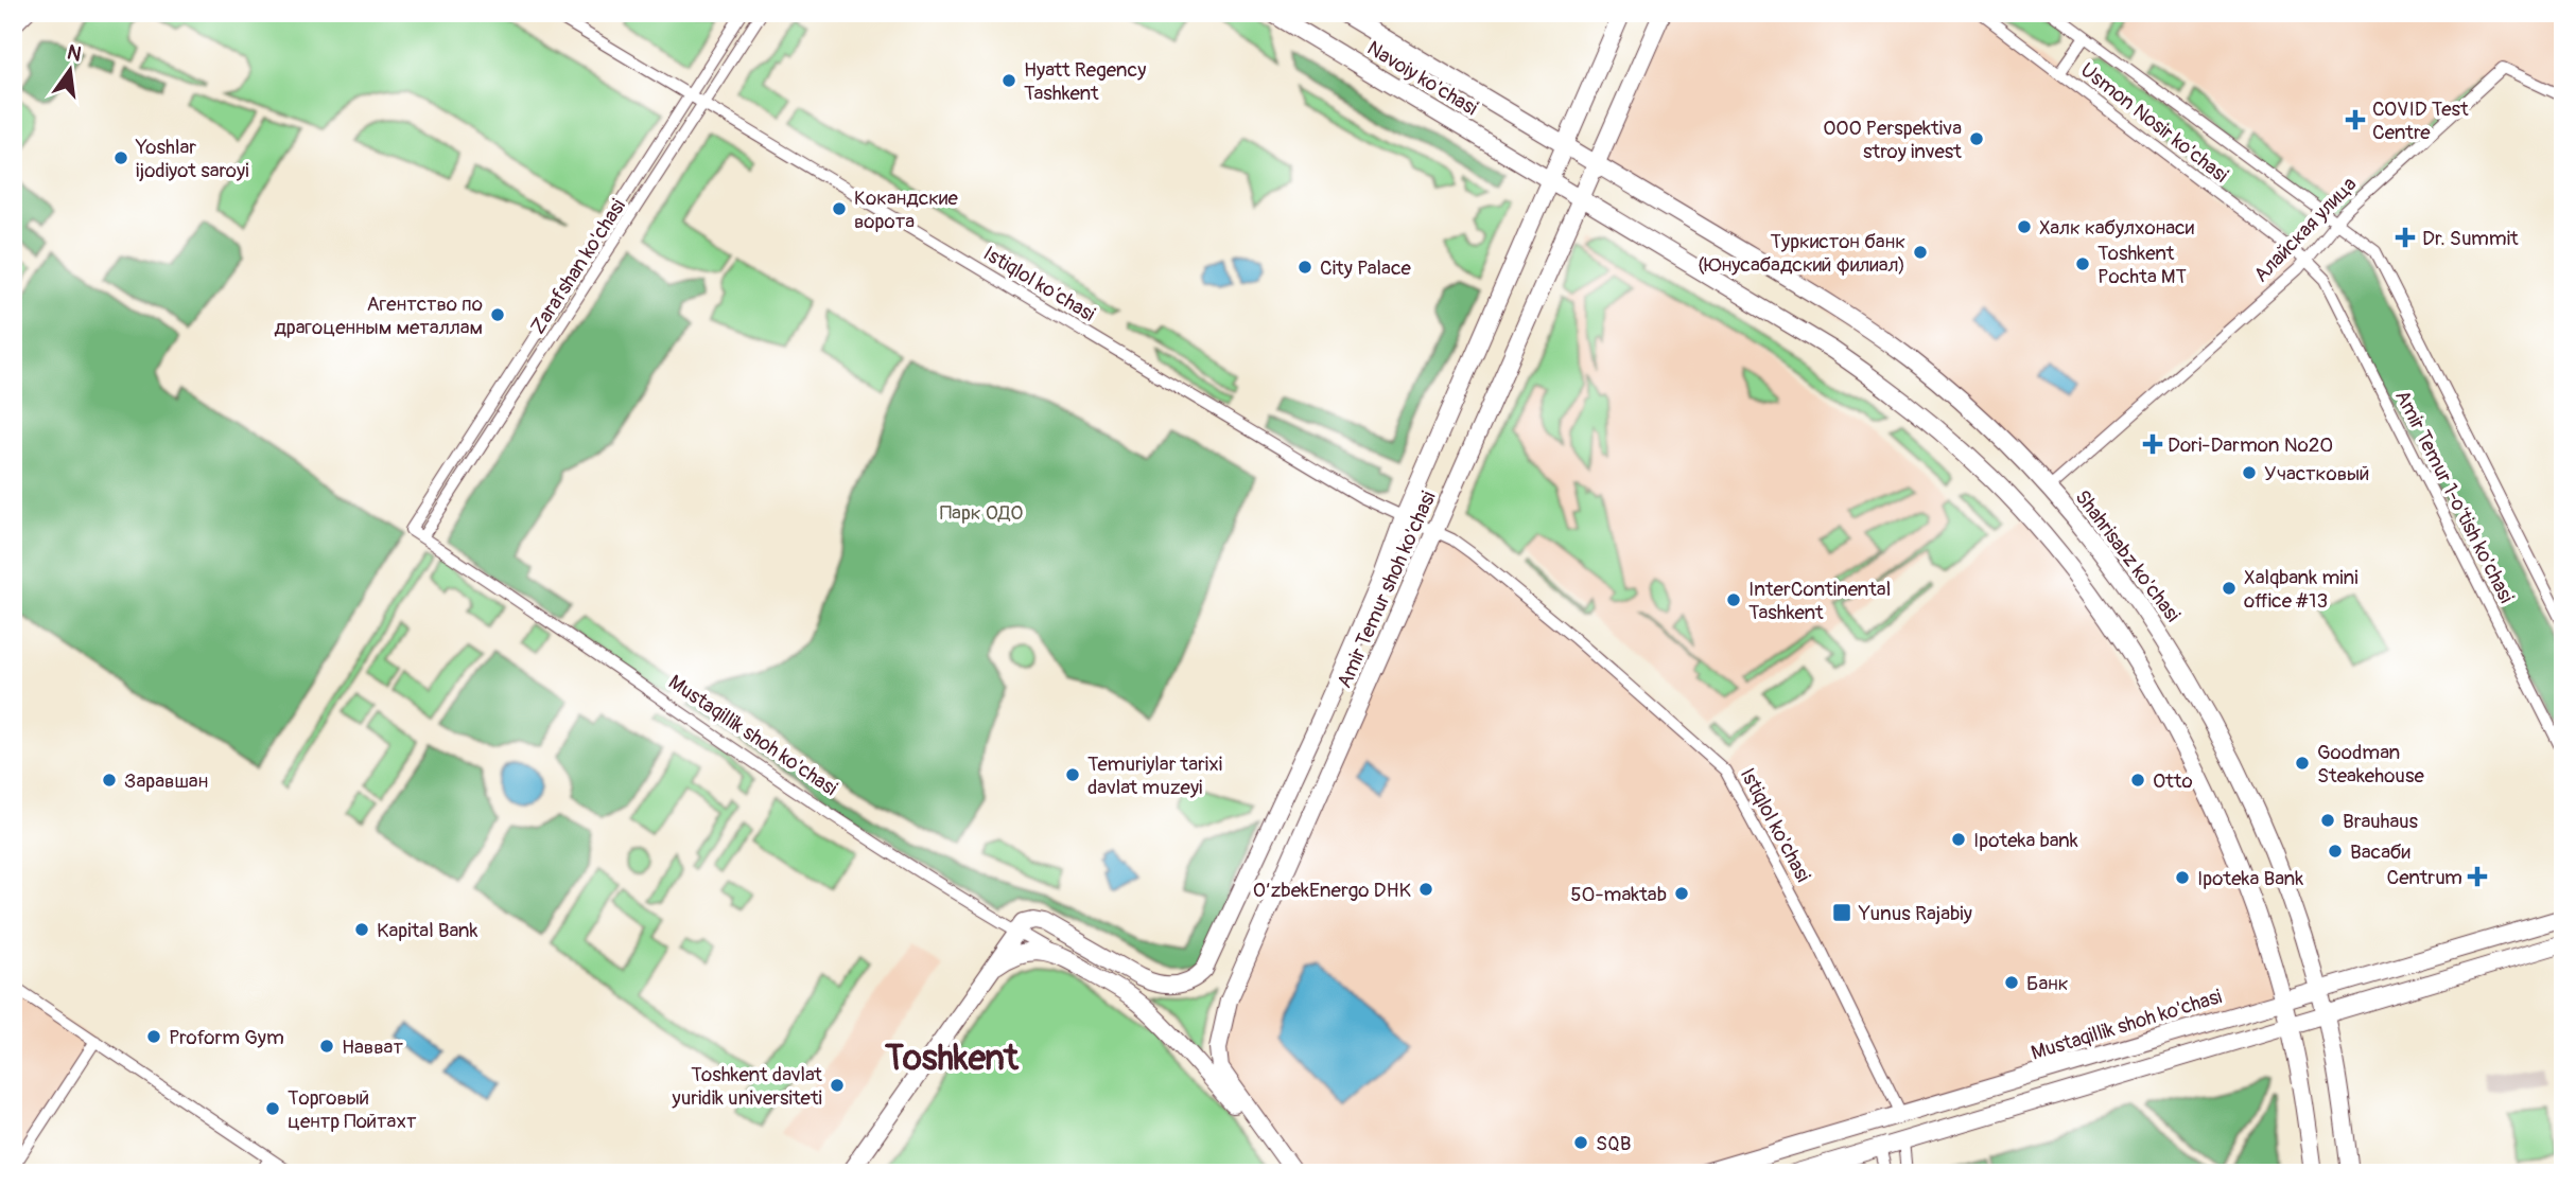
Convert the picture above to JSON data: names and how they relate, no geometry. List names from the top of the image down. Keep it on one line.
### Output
{"streets":{"main road":["Navoiy ko'chasi","Shahrisabz ko'chasi","Amir Temur shoh ko'chasi","Mustaqillik shoh ko'chasi"],"street":["Usmon Nosir ko'chasi","Алайская улица","Zarafshan ko'chasi","Istiqlol ko‘chasi","Amir Temur 1-o'tish ko'chasi","Istiqlol ko'chasi"]},"crossings":[["Navoiy ko'chasi","Shahrisabz ko'chasi"],["Navoiy ko'chasi","Amir Temur shoh ko'chasi"],["Usmon Nosir ko'chasi","Алайская улица"],["Usmon Nosir ko'chasi","Amir Temur 1-o'tish ko'chasi"],["Алайская улица","Amir Temur 1-o'tish ko'chasi"],["Алайская улица","Shahrisabz ko'chasi"],["Zarafshan ko'chasi","Istiqlol ko‘chasi"],["Zarafshan ko'chasi","Mustaqillik shoh ko'chasi"],["Istiqlol ko‘chasi","Amir Temur shoh ko'chasi"],["Istiqlol ko‘chasi","Istiqlol ko'chasi"],["Shahrisabz ko'chasi","Amir Temur shoh ko'chasi"],["Shahrisabz ko'chasi","Mustaqillik shoh ko'chasi"],["Amir Temur shoh ko'chasi","Mustaqillik shoh ko'chasi"],["Amir Temur shoh ko'chasi","Istiqlol ko'chasi"],["Mustaqillik shoh ko'chasi","Istiqlol ko'chasi"]],"districts":["Toshkent"],"parks":["Парк ОДО"],"places":{"other":["Hyatt Regency Tashkent","ООО Perspektiva stroy invest","Yoshlar ijodiyot saroyi","Кокандские ворота","Халк кабулхонаси","Туркистон банк (Юнусабадский филиал)","Toshkent Pochta MT","City Palace","Агентство по драгоценным металлам","Участковый","Xalqbank mini office #13","InterContinental Tashkent","Goodman Steakehouse","Temuriylar tarixi davlat muzeyi","Заравшан","Otto","Brauhaus","Ipoteka bank","Васаби","Ipoteka Bank","O’zbekEnergo DHK","50-maktab","Kapital Bank","Банк","Proform Gym","Навват","Toshkent davlat yuridik universiteti","Торговый центр Пойтахт","SQB"],"health":["COVID Test Centre","Dr. Summit","Dori-Darmon №20","Centrum"],"transit":["Yunus Rajabiy"]},"north":"top"}
